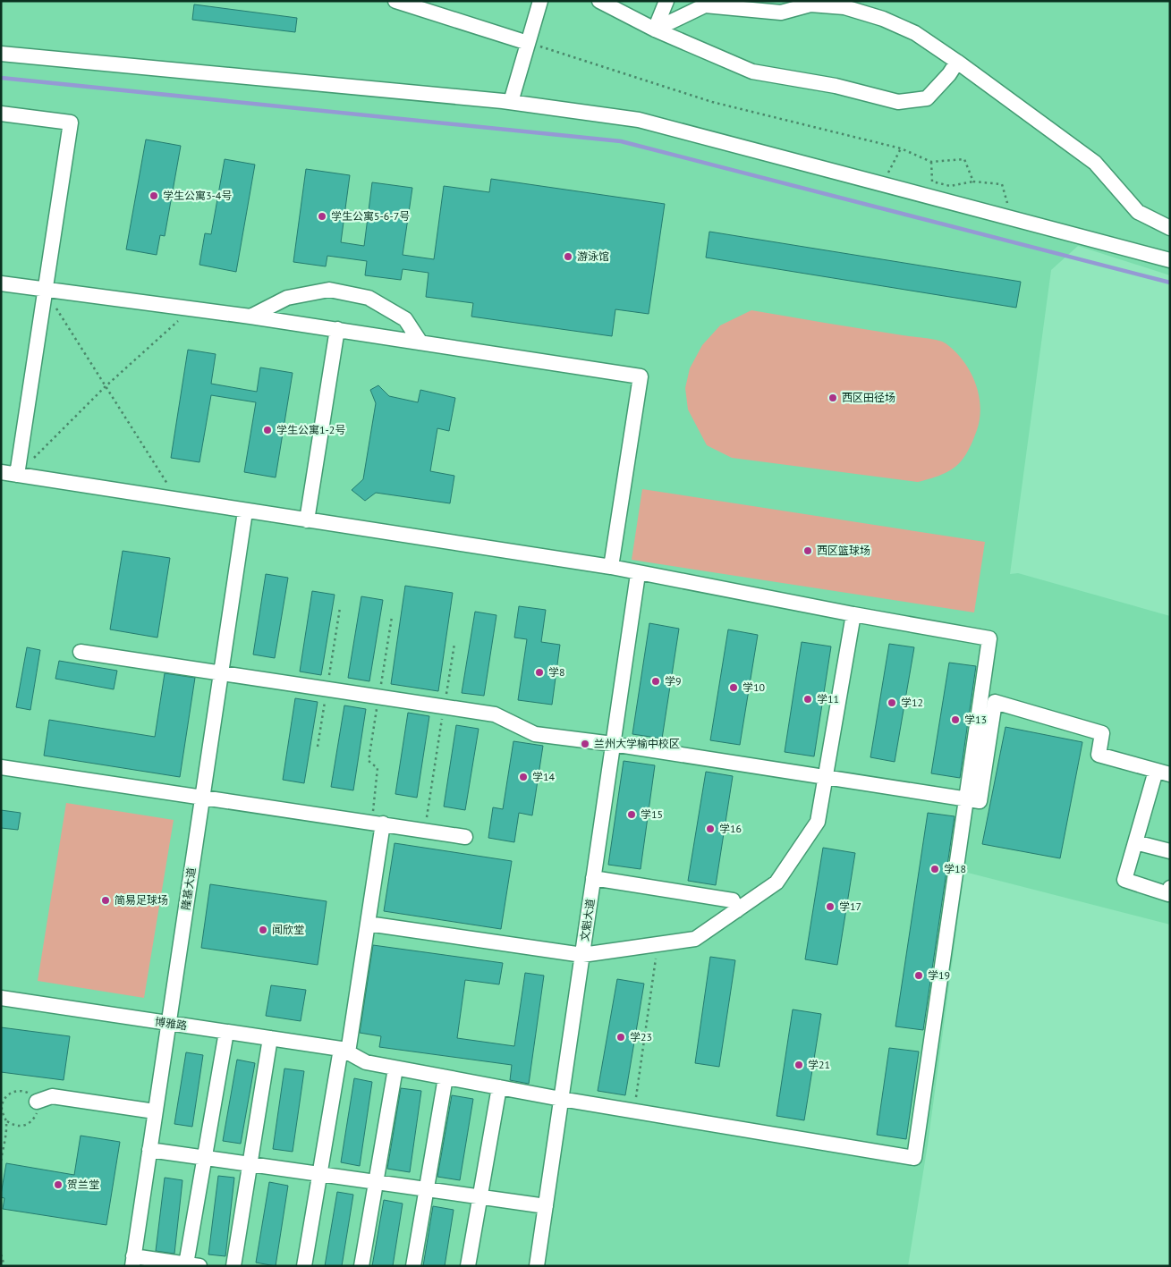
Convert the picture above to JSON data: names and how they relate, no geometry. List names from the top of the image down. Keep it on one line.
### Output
{"streets":{"street":["隆基大道","文魁大道","博雅路"]},"crossings":[["隆基大道","博雅路"],["文魁大道","博雅路"]],"places":["学生公寓3-4号","学生公寓5-6-7号","游泳馆","西区田径场","学生公寓1-2号","西区篮球场","学8","学9","学10","学11","学12","学13","兰州大学榆中校区","学14","学15","学16","学18","简易足球场","学17","闻欣堂","学19","学23","学21","贺兰堂"]}
